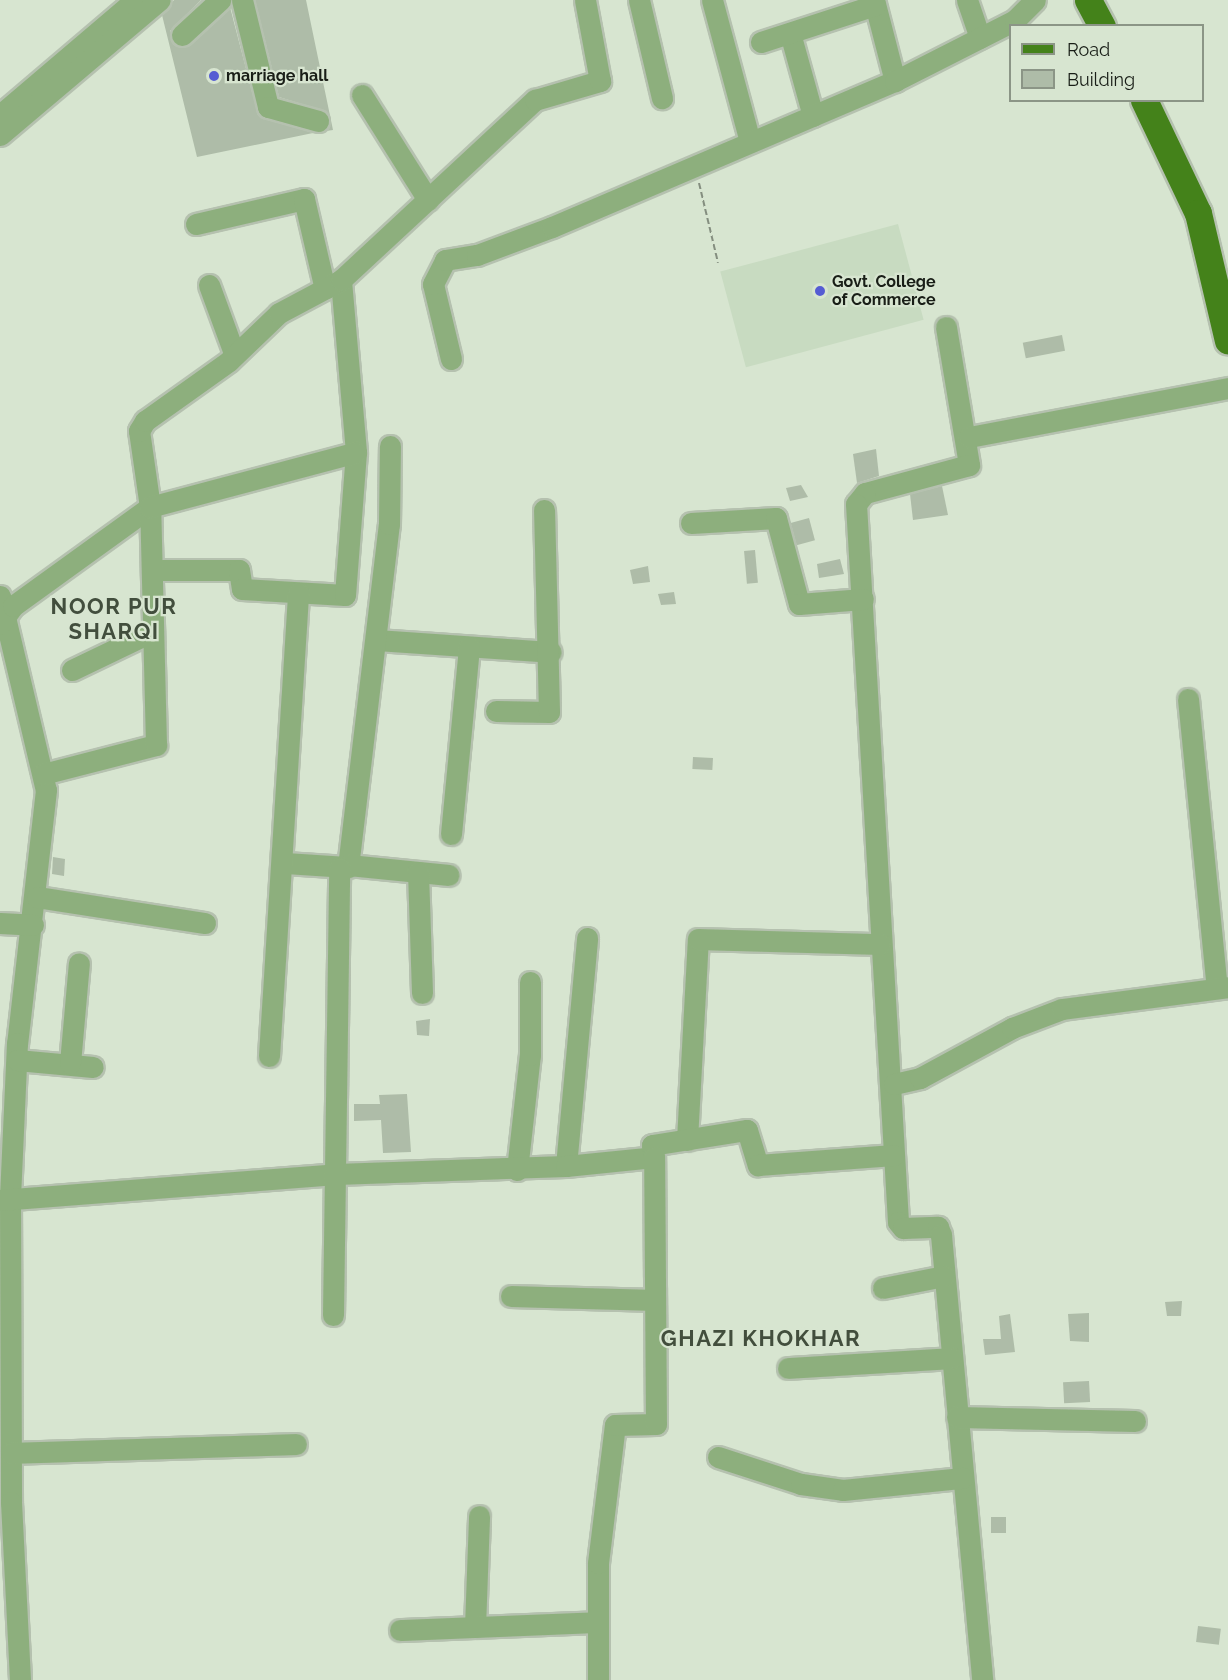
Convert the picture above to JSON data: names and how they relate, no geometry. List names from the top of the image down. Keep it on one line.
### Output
{"districts":["NOOR PUR SHARQI","GHAZI KHOKHAR"],"places":["marriage hall","Govt. College of Commerce"],"legend":["Road","Building"]}
